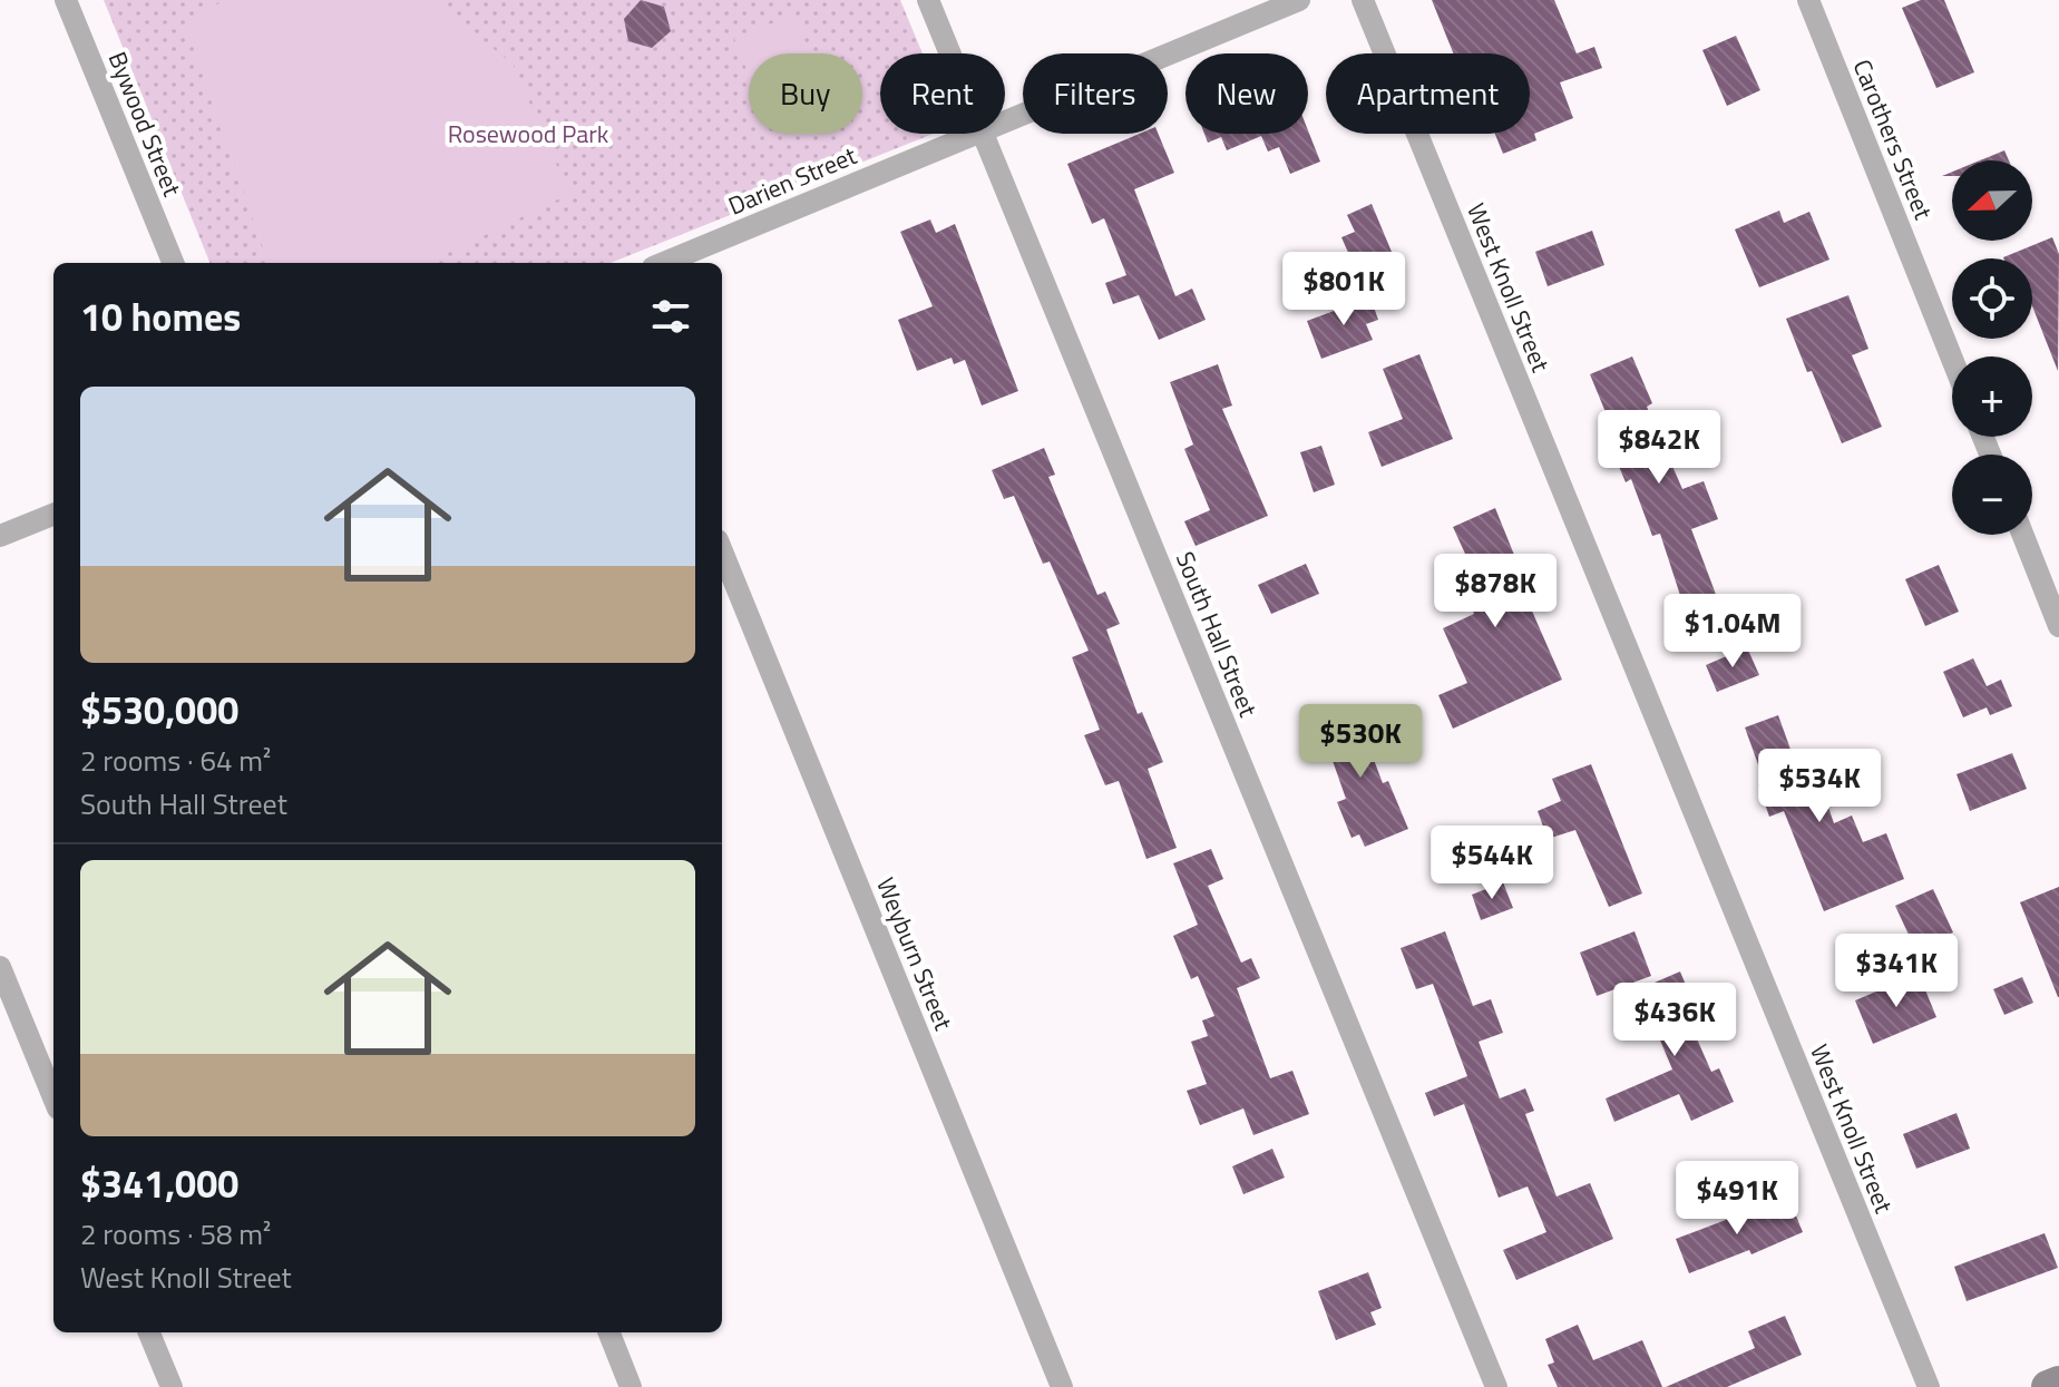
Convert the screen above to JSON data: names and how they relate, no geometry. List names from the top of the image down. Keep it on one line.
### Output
{"streets":{"street":["Bywood Street","Carothers Street","Darien Street","West Knoll Street","South Hall Street","Weyburn Street"]},"parks":["Rosewood Park"],"north":"left","page":{"chip":["Buy","Rent","Filters","New","Apartment"],"map_buttons":["+","−"],"price":["$801K","$842K","$878K","$1.04M","$530K","$534K","$544K","$341K","$436K","$491K"],"heading":"10 homes","list":[{"name":"$530,000","note":"2 rooms · 64 m² · South Hall Street"},{"name":"$341,000","note":"2 rooms · 58 m² · West Knoll Street"}]}}
